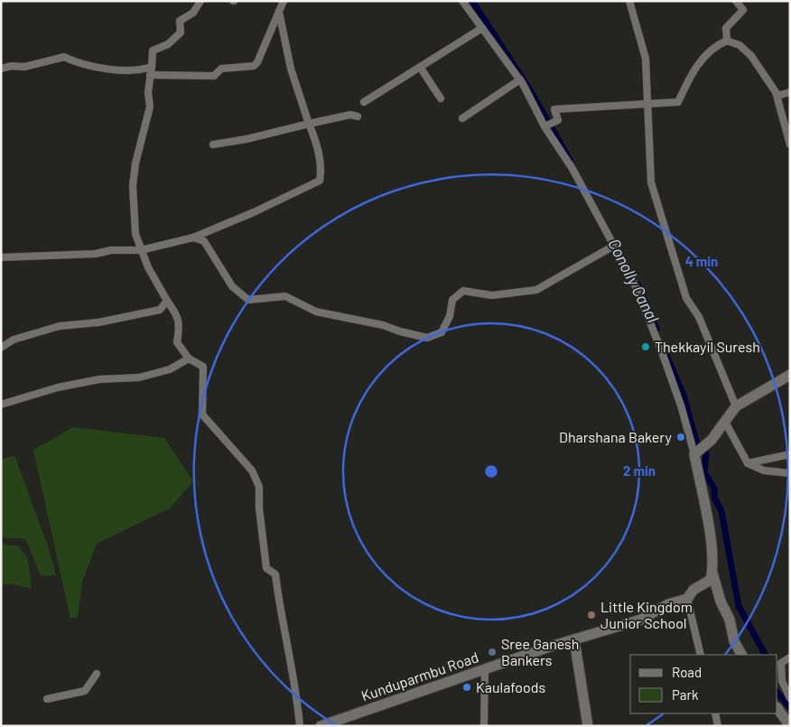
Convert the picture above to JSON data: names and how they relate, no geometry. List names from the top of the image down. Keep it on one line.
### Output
{"streets":{"main road":["Kunduparmbu Road"]},"water":["Conolly Canal"],"places":["Thekkayil Suresh","Dharshana Bakery","Little Kingdom Junior School","Sree Ganesh Bankers","Kaulafoods"],"legend":["Road","Park"],"rings":["4 min","2 min"]}
